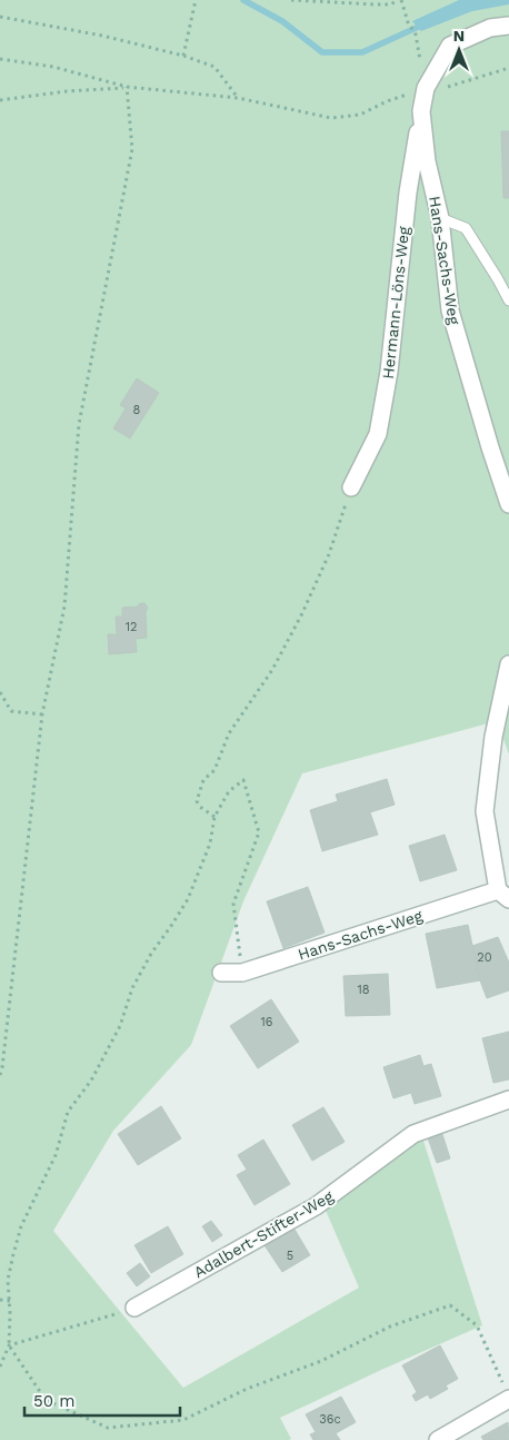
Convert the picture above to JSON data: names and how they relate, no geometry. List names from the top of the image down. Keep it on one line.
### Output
{"streets":{"street":["Hans-Sachs-Weg","Hermann-Löns-Weg","Adalbert-Stifter-Weg"]},"crossings":[["Hans-Sachs-Weg","Hermann-Löns-Weg"]],"house_numbers":["8","12","20","18","16","5","36c"],"scale_bar":"50 m","north":"top"}
